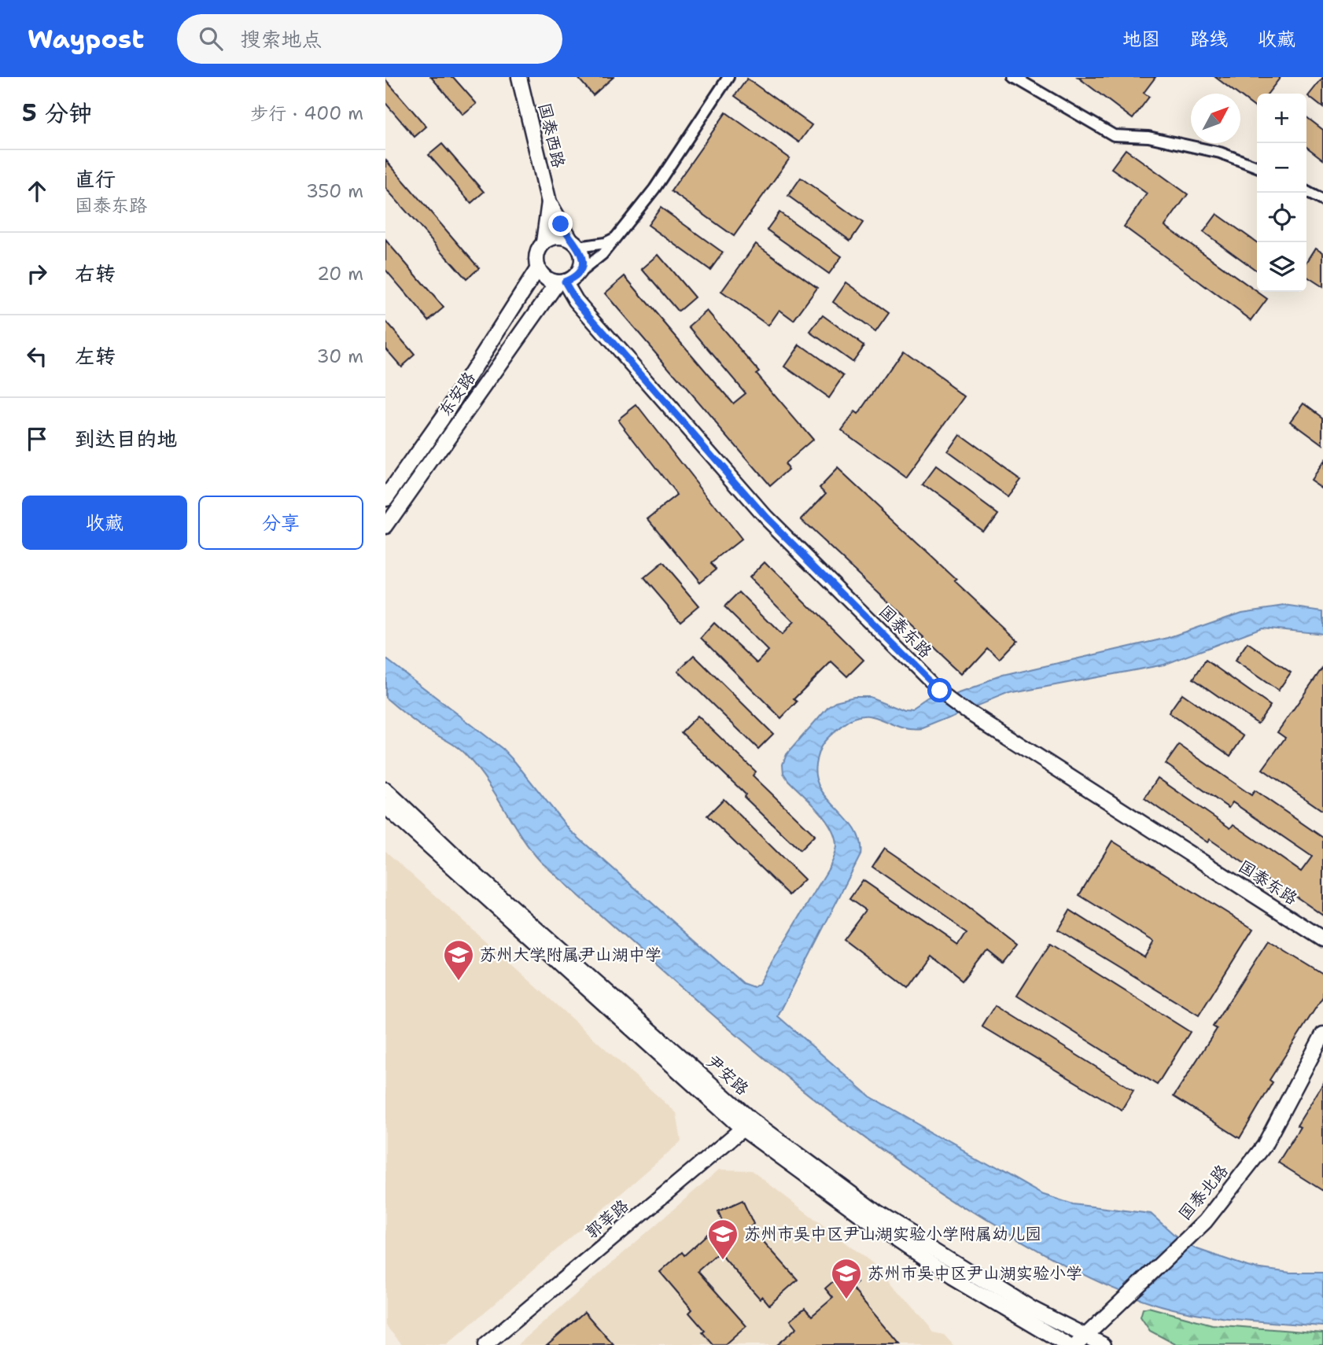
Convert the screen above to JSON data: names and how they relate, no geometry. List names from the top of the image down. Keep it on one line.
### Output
{"streets":{"main road":["国泰西路","东安路","国泰东路","尹安路","国泰北路","郭莘路"]},"crossings":[["东安路","国泰东路"],["尹安路","国泰北路"],["尹安路","郭莘路"]],"places":{"school or university":["苏州大学附属尹山湖中学","苏州市吴中区尹山湖实验小学附属幼儿园","苏州市吴中区尹山湖实验小学"]},"north":"top right","page":{"header":"Waypost","search":"搜索地点","nav":["地图","路线","收藏"],"heading":["5 分钟","步行 · 400 m"],"map_buttons":["+","−"],"list":[["直行","国泰东路","350 m"],["右转","20 m"],["左转","30 m"],"到达目的地"],"buttons":["收藏","分享"]}}
